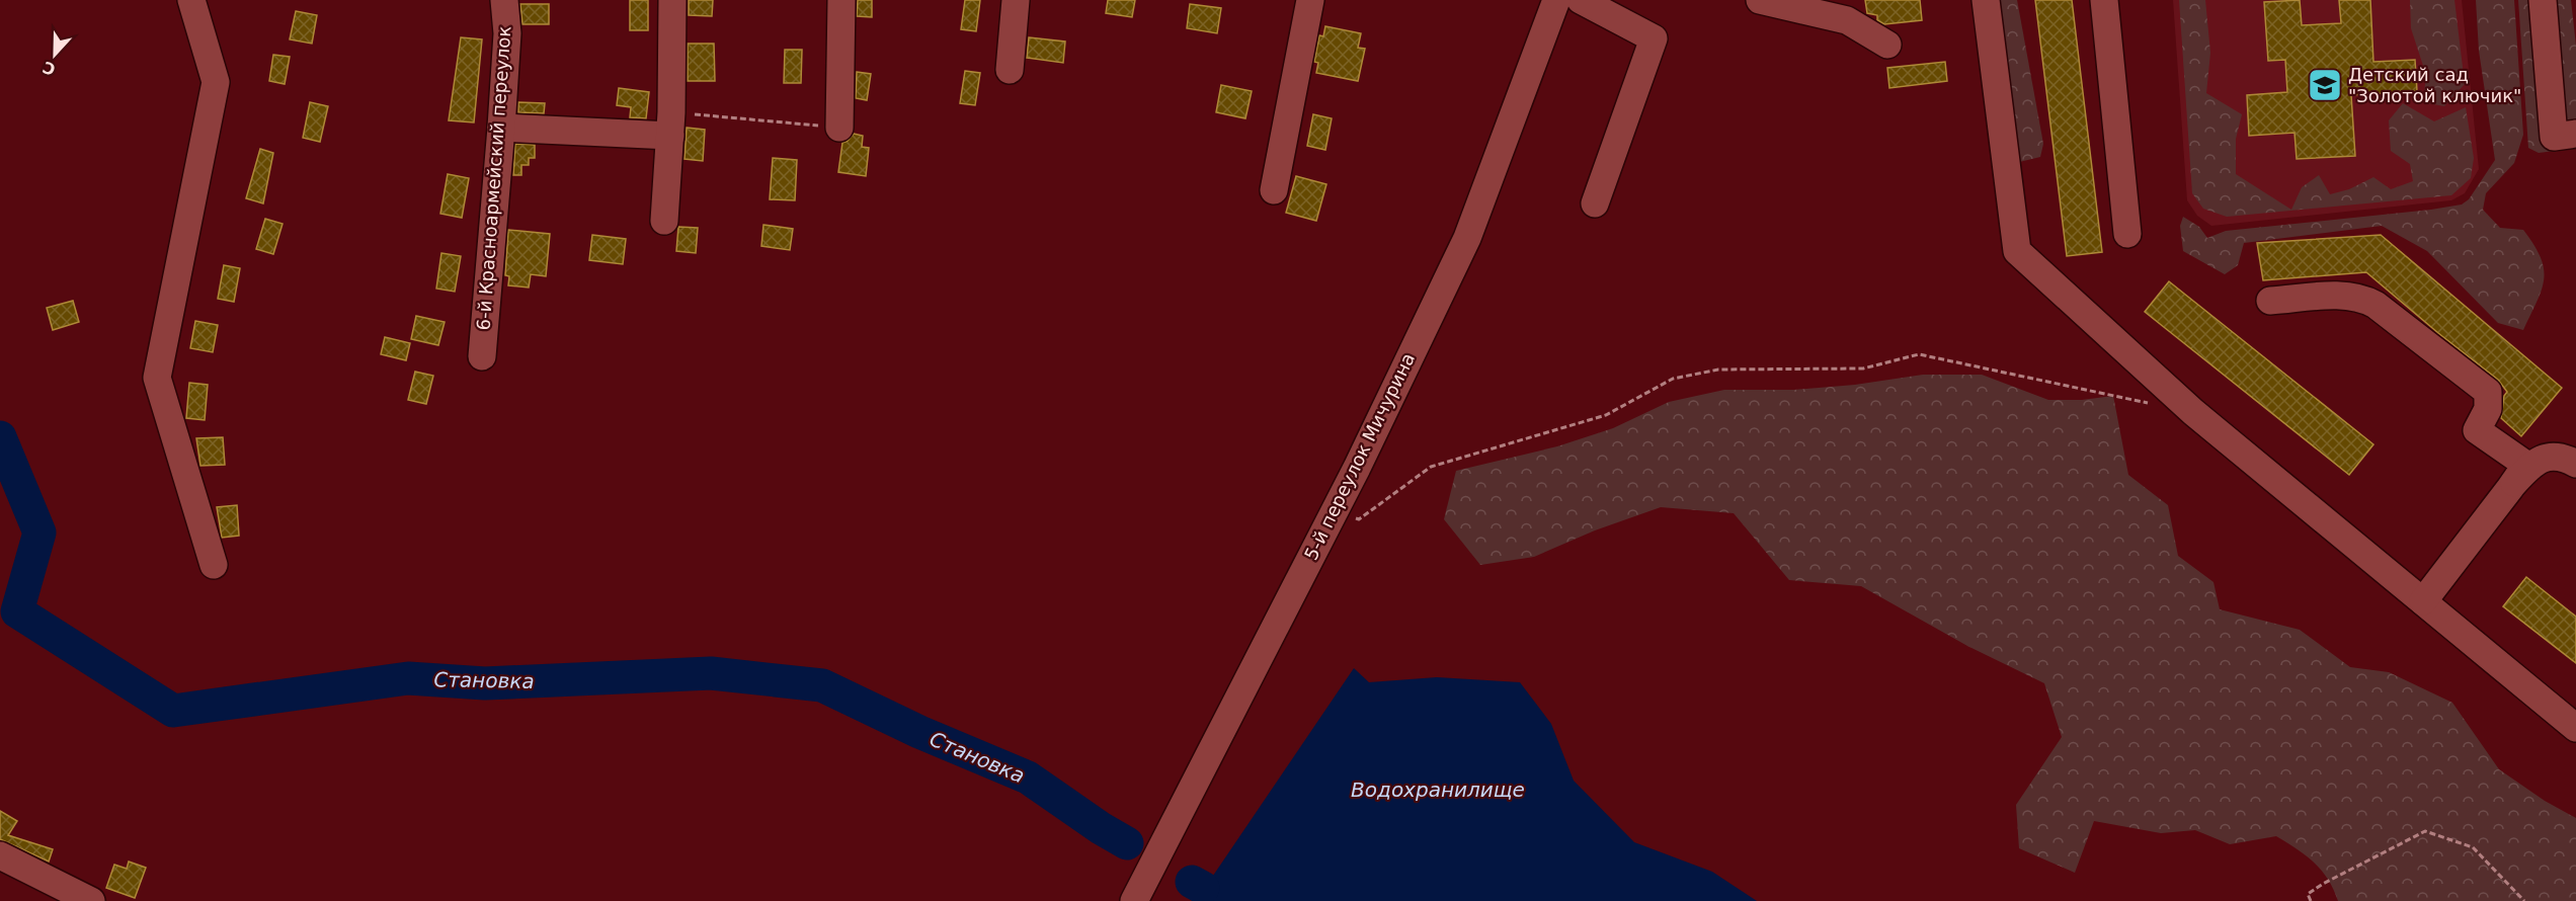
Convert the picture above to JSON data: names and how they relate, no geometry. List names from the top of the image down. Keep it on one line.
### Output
{"streets":{"street":["6-й Красноармейский переулок","5-й переулок Мичурина"]},"water":["Становка","Водохранилище"],"places":{"school or university":["Детский сад \"Золотой ключик\""]},"north":"bottom"}
